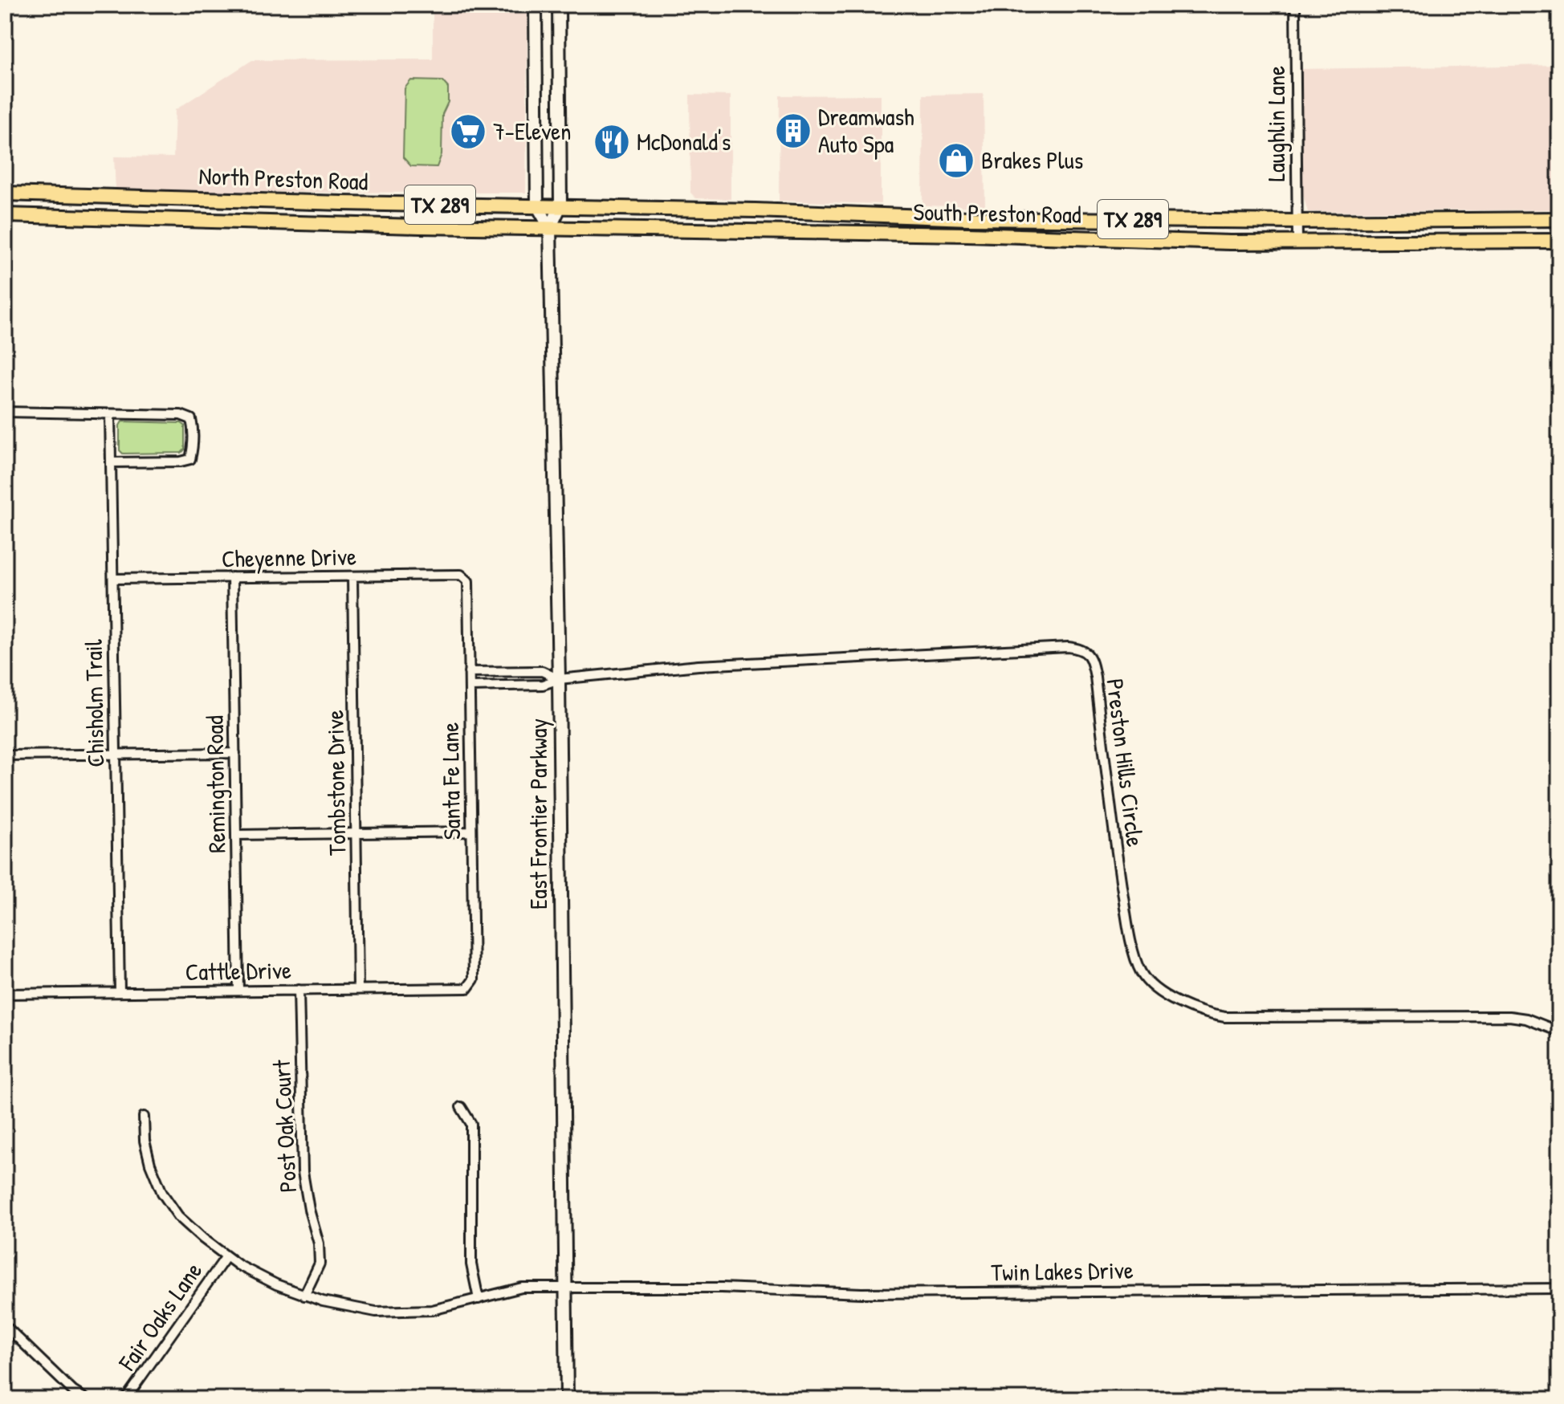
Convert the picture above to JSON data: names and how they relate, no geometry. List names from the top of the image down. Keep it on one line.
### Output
{"streets":{"main road":["North Preston Road","TX 289","South Preston Road"],"street":["Laughlin Lane","Cheyenne Drive","Chisholm Trail","Preston Hills Circle","Santa Fe Lane","Tombstone Drive","Remington Road","East Frontier Parkway","Cattle Drive","Post Oak Court","Twin Lakes Drive","Fair Oaks Lane"]},"crossings":[["Laughlin Lane","South Preston Road"],["North Preston Road","South Preston Road"],["North Preston Road","East Frontier Parkway"],["South Preston Road","East Frontier Parkway"],["Cheyenne Drive","Chisholm Trail"],["Cheyenne Drive","Santa Fe Lane"],["Cheyenne Drive","Tombstone Drive"],["Cheyenne Drive","Remington Road"],["Chisholm Trail","Cattle Drive"],["Preston Hills Circle","East Frontier Parkway"],["Santa Fe Lane","Cattle Drive"],["Tombstone Drive","Cattle Drive"],["Remington Road","Cattle Drive"],["East Frontier Parkway","Twin Lakes Drive"],["Cattle Drive","Post Oak Court"],["Post Oak Court","Twin Lakes Drive"],["Twin Lakes Drive","Fair Oaks Lane"]],"places":{"building":["Dreamwash Auto Spa"],"supermarket":["7-Eleven"],"restaurant":["McDonald's"],"shop":["Brakes Plus"]}}
